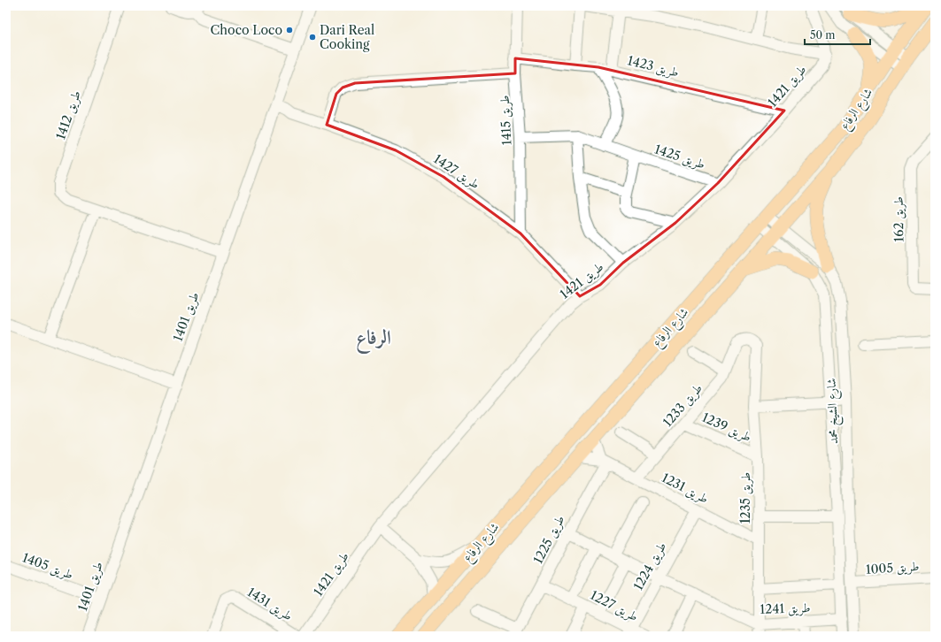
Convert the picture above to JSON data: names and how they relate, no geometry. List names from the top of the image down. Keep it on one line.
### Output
{"streets":{"main road":["شارع الرفاع"],"street":["طريق 1423","طريق 1421","طريق 1412","طريق 1415","طريق 1425","طريق 1427","طريق 162","طريق 1401","طريق 1233","شارع الشيخ محمد","طريق 1239","طريق 1231","طريق 1235","طريق 1225","طريق 1405","طريق 1224","طريق 1005","طريق 1431","طريق 1227","طريق 1241"]},"crossings":[["طريق 1423","طريق 1421"],["طريق 1423","طريق 1415"],["طريق 1421","طريق 1425"],["طريق 1421","طريق 1427"],["شارع الرفاع","شارع الشيخ محمد"],["شارع الرفاع","طريق 1231"],["طريق 1412","طريق 1401"],["طريق 1415","طريق 1425"],["طريق 1415","طريق 1427"],["طريق 1427","طريق 1401"],["طريق 1401","طريق 1405"],["طريق 1233","طريق 1239"],["طريق 1233","طريق 1231"],["طريق 1233","طريق 1235"],["شارع الشيخ محمد","طريق 1005"],["شارع الشيخ محمد","طريق 1241"],["طريق 1239","طريق 1235"],["طريق 1231","طريق 1235"],["طريق 1231","طريق 1225"],["طريق 1231","طريق 1224"],["طريق 1235","طريق 1241"],["طريق 1225","طريق 1227"],["طريق 1225","طريق 1241"],["طريق 1224","طريق 1227"],["طريق 1224","طريق 1241"],["طريق 1227","طريق 1241"]],"districts":["الرفاع"],"places":["Choco Loco","Dari Real Cooking"],"scale_bar":"50 m"}
